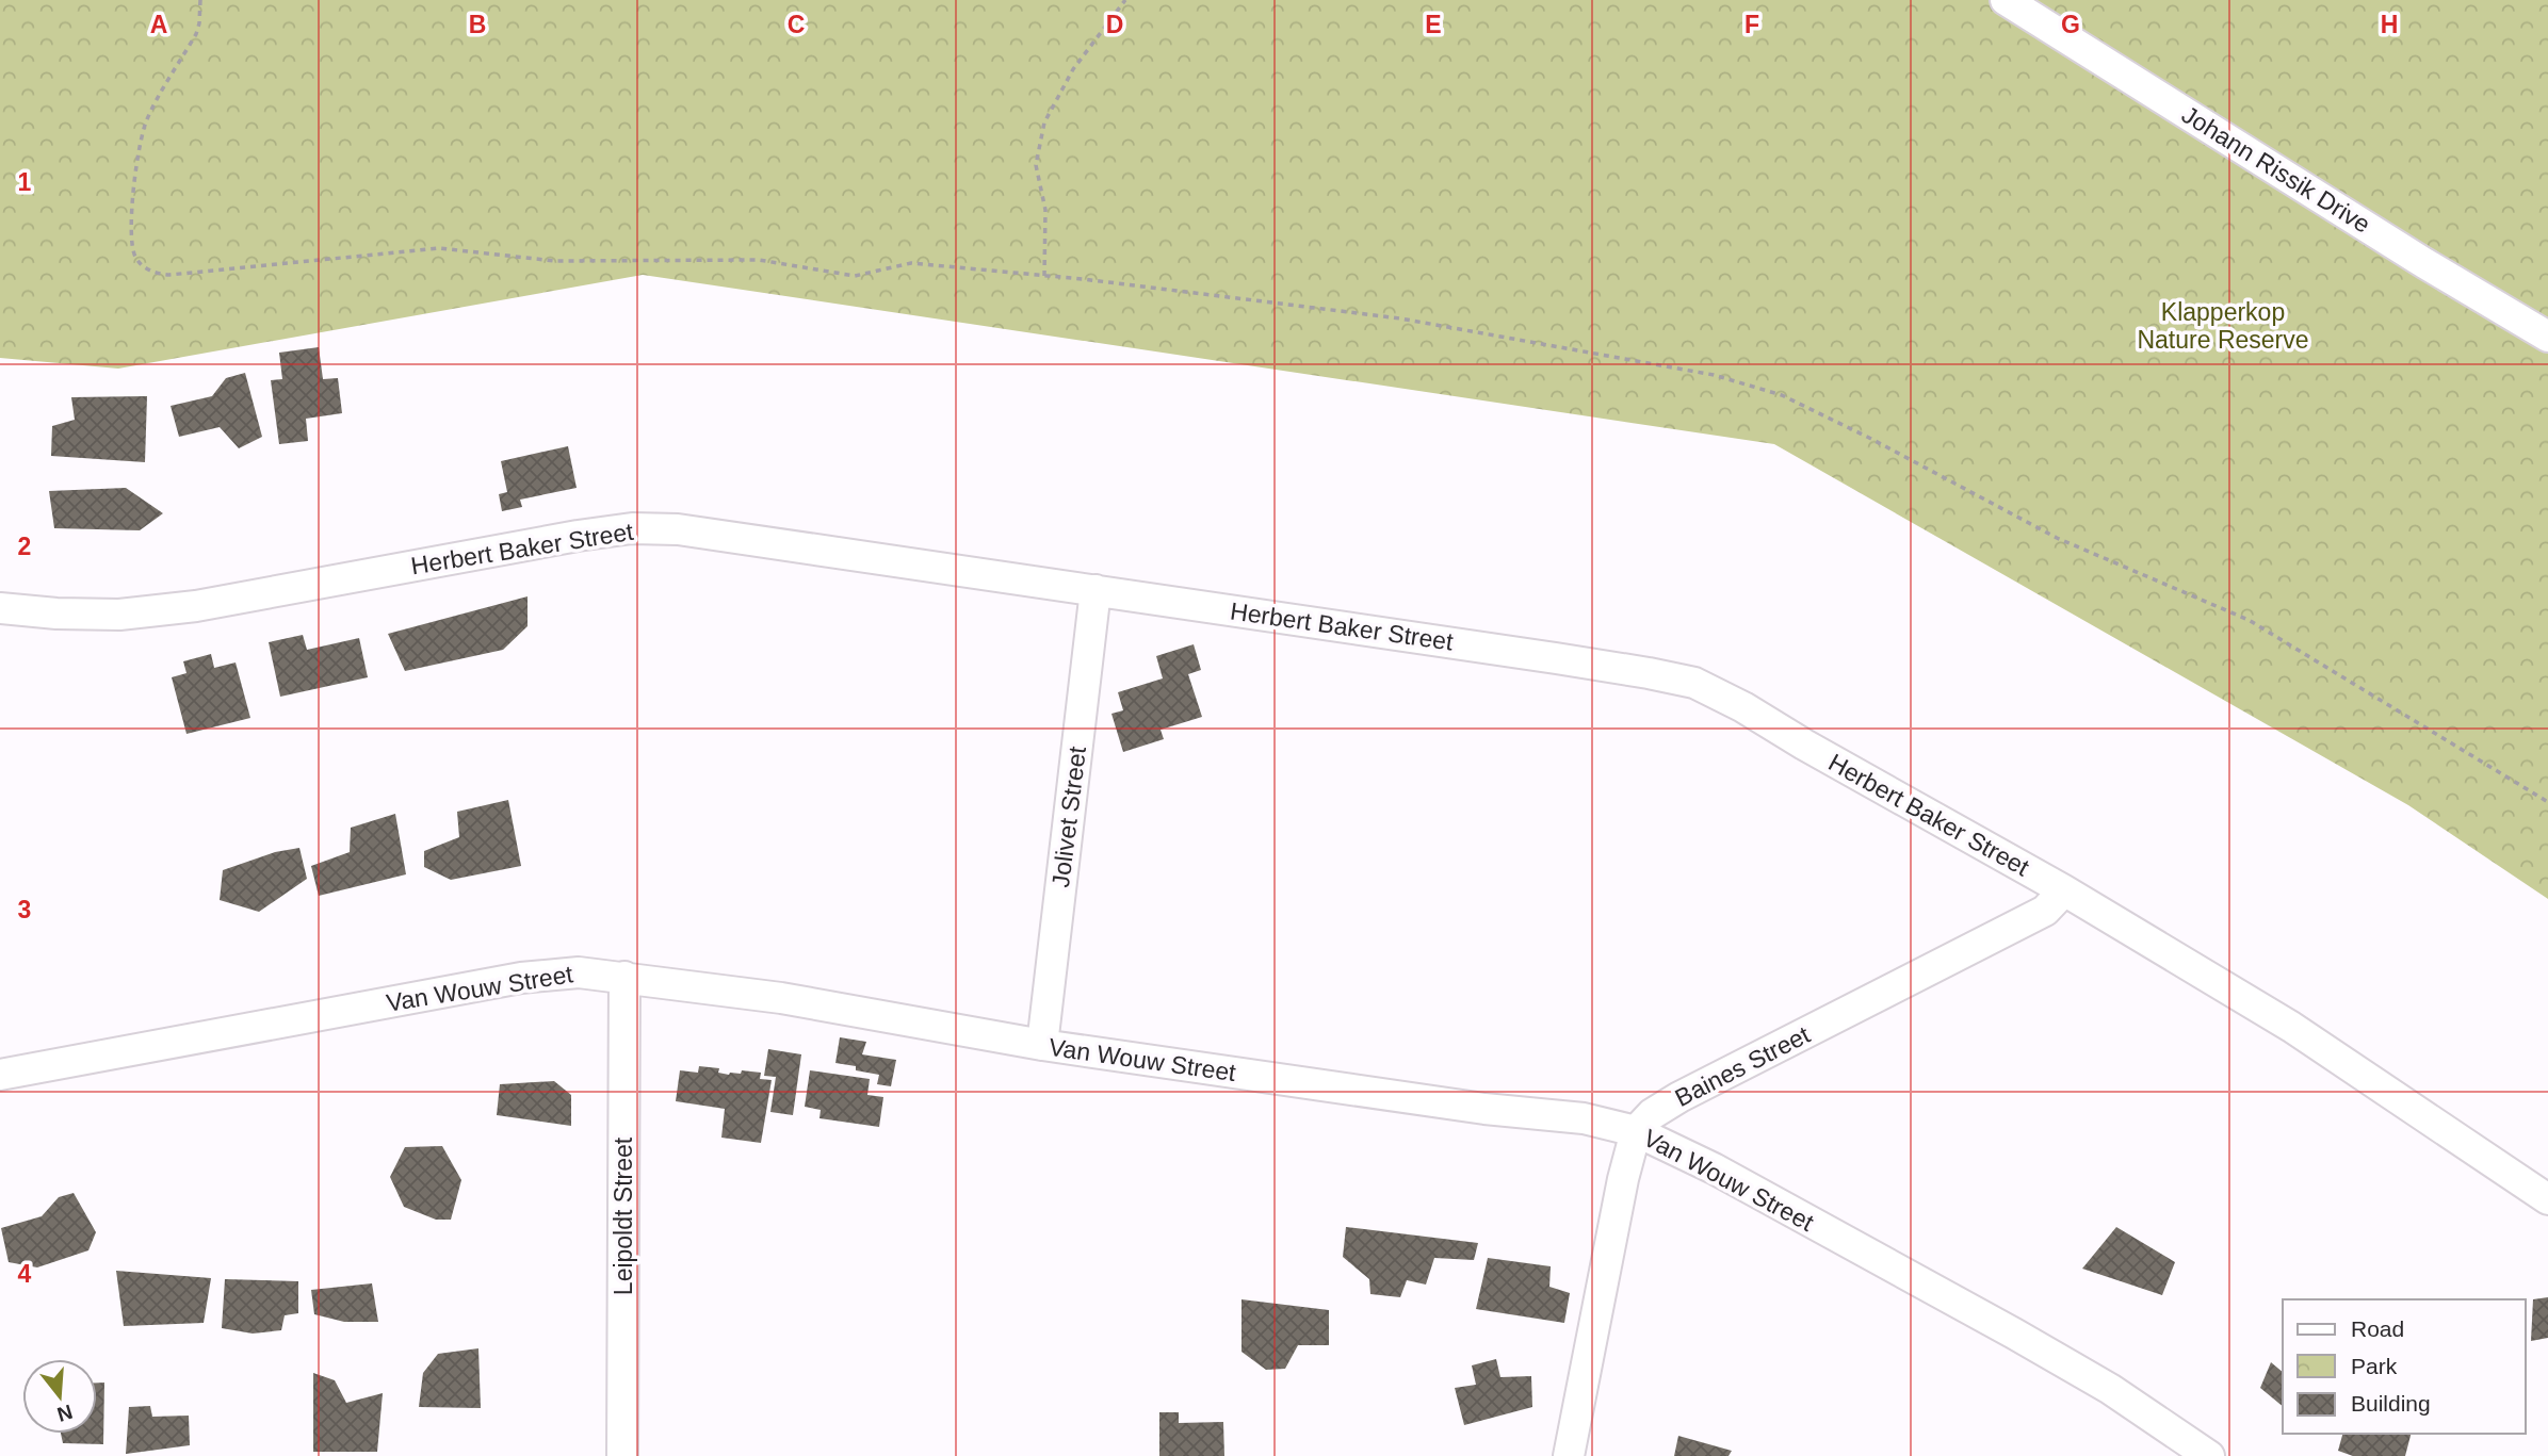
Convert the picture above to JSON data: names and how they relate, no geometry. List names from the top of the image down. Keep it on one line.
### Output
{"streets":{"street":["Johann Rissik Drive","Herbert Baker Street","Jolivet Street","Van Wouw Street","Baines Street","Leipoldt Street"]},"crossings":[["Herbert Baker Street","Jolivet Street"],["Herbert Baker Street","Baines Street"],["Jolivet Street","Van Wouw Street"],["Van Wouw Street","Baines Street"],["Van Wouw Street","Leipoldt Street"]],"parks":["Klapperkop Nature Reserve"],"legend":["Road","Park","Building"],"north":"bottom","grid":{"columns":["A","B","C","D","E","F","G","H"],"rows":["1","2","3","4"]}}
